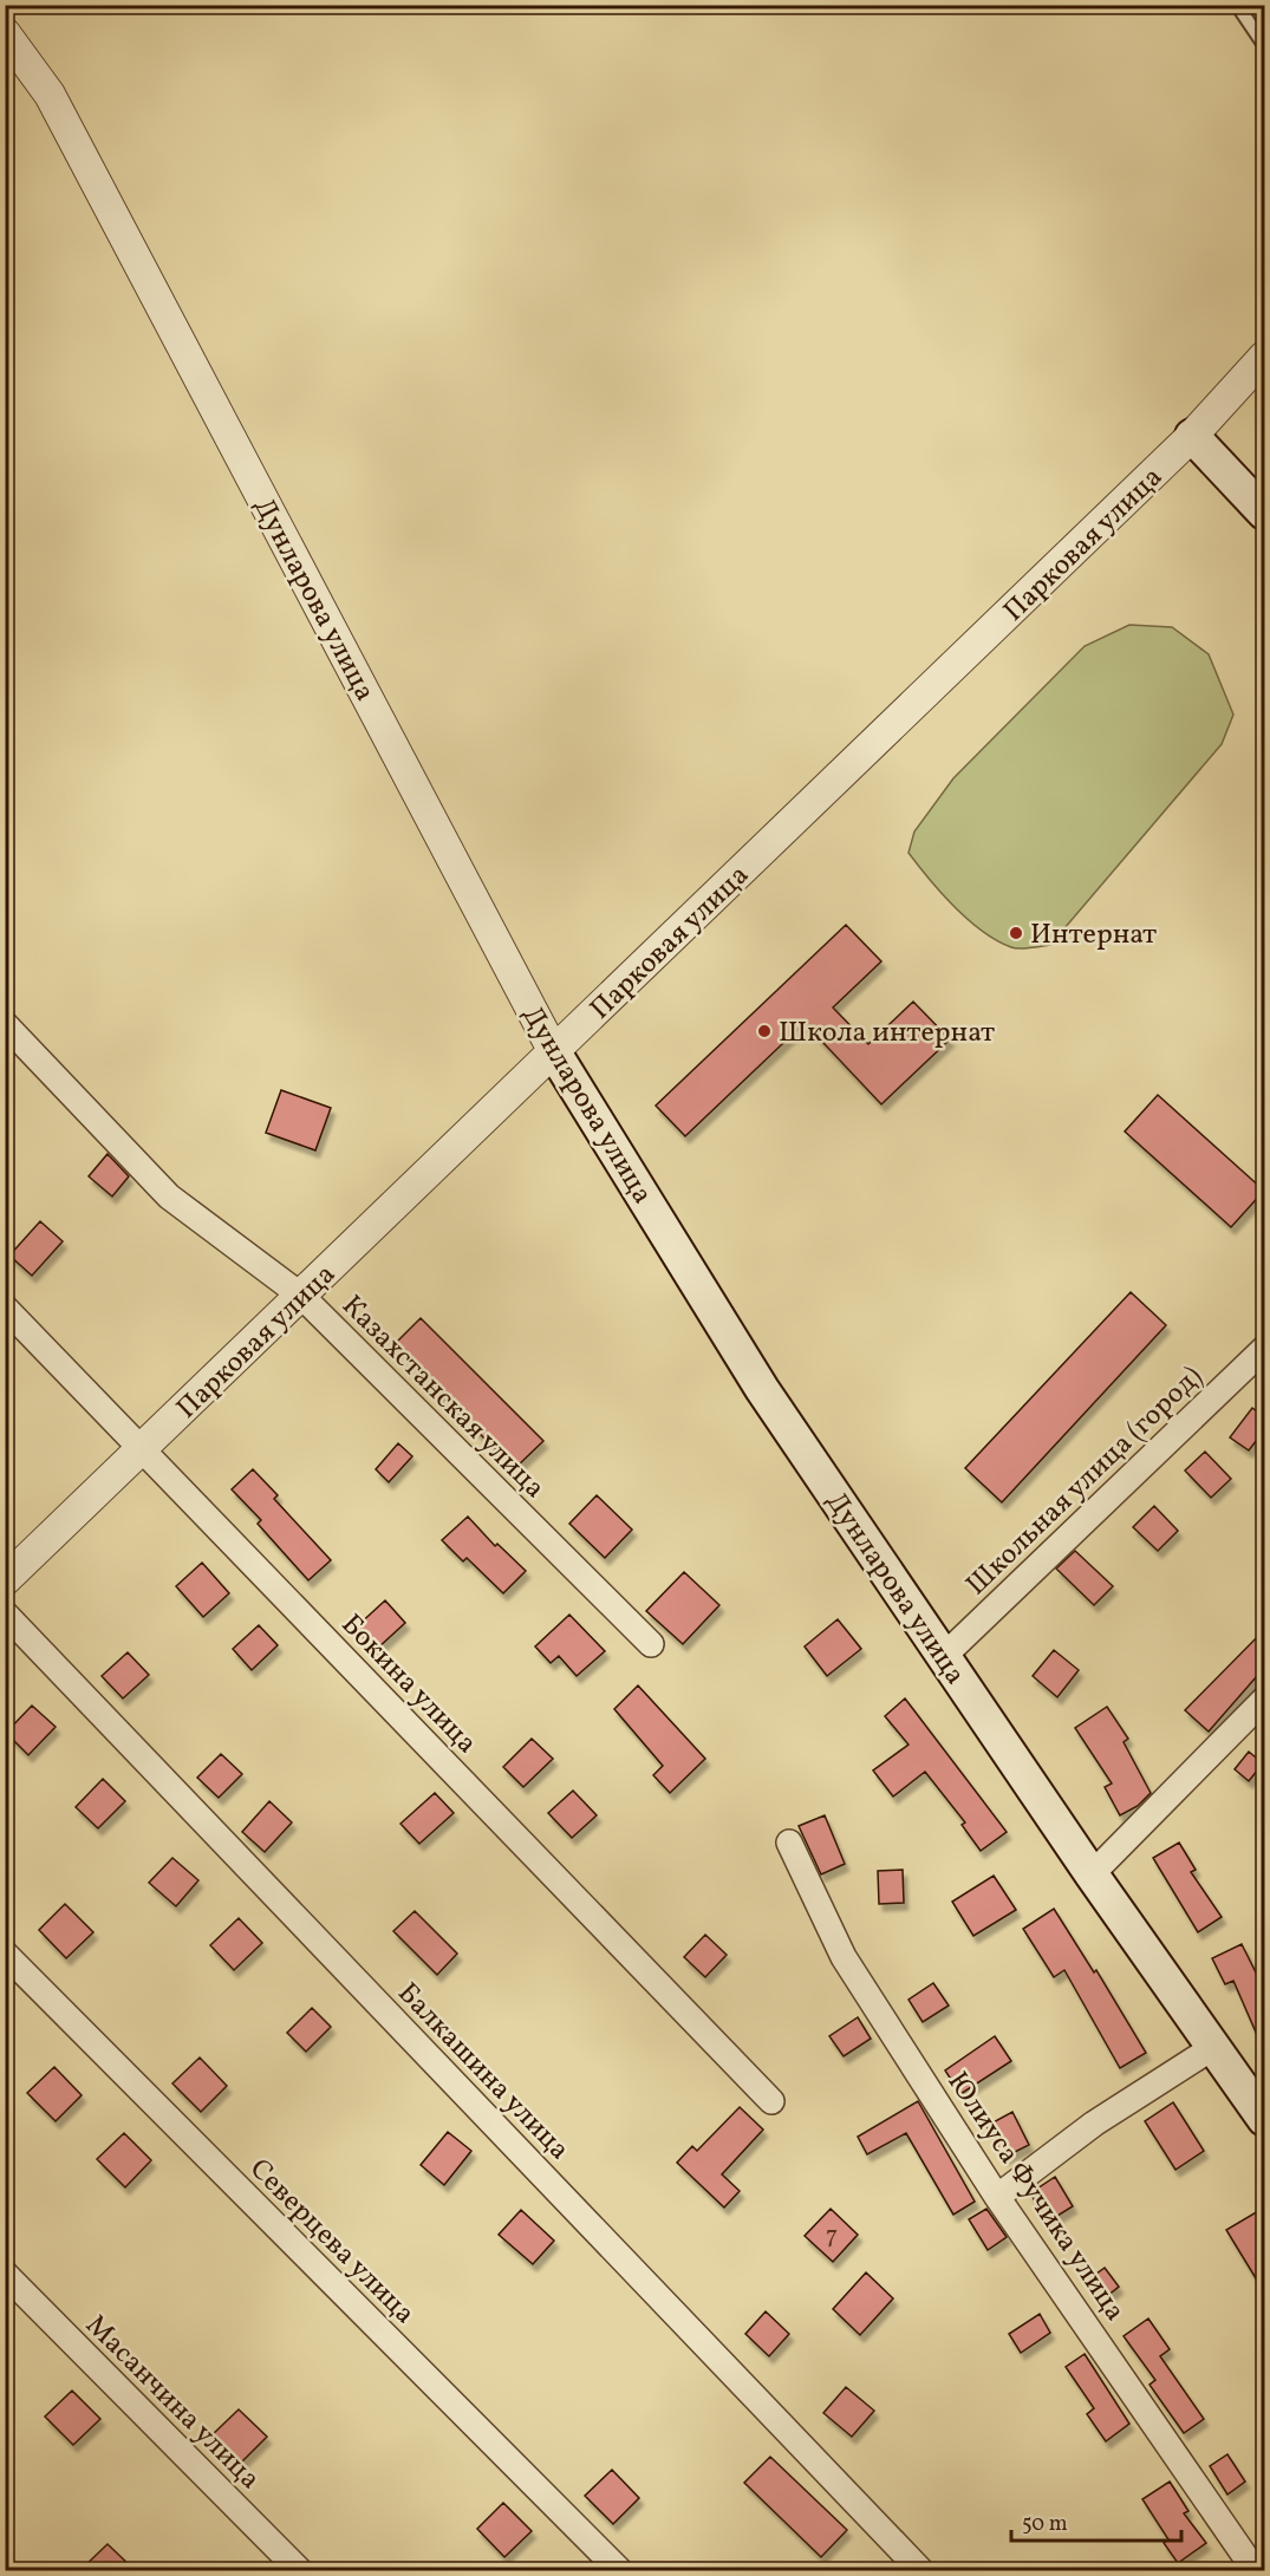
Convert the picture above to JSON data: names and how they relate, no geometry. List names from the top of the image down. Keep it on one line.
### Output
{"streets":{"main road":["Дунларова улица"],"street":["Парковая улица","Казахстанская улица","Школьная улица (город)","Бокина улица","Балкашина улица","Юлиуса Фучика улица","Северцева улица","Масанчина улица"]},"crossings":[["Парковая улица","Дунларова улица"],["Парковая улица","Казахстанская улица"],["Парковая улица","Бокина улица"],["Дунларова улица","Школьная улица (город)"]],"places":["Интернат","Школа интернат"],"house_numbers":["7"],"scale_bar":"50 m"}
